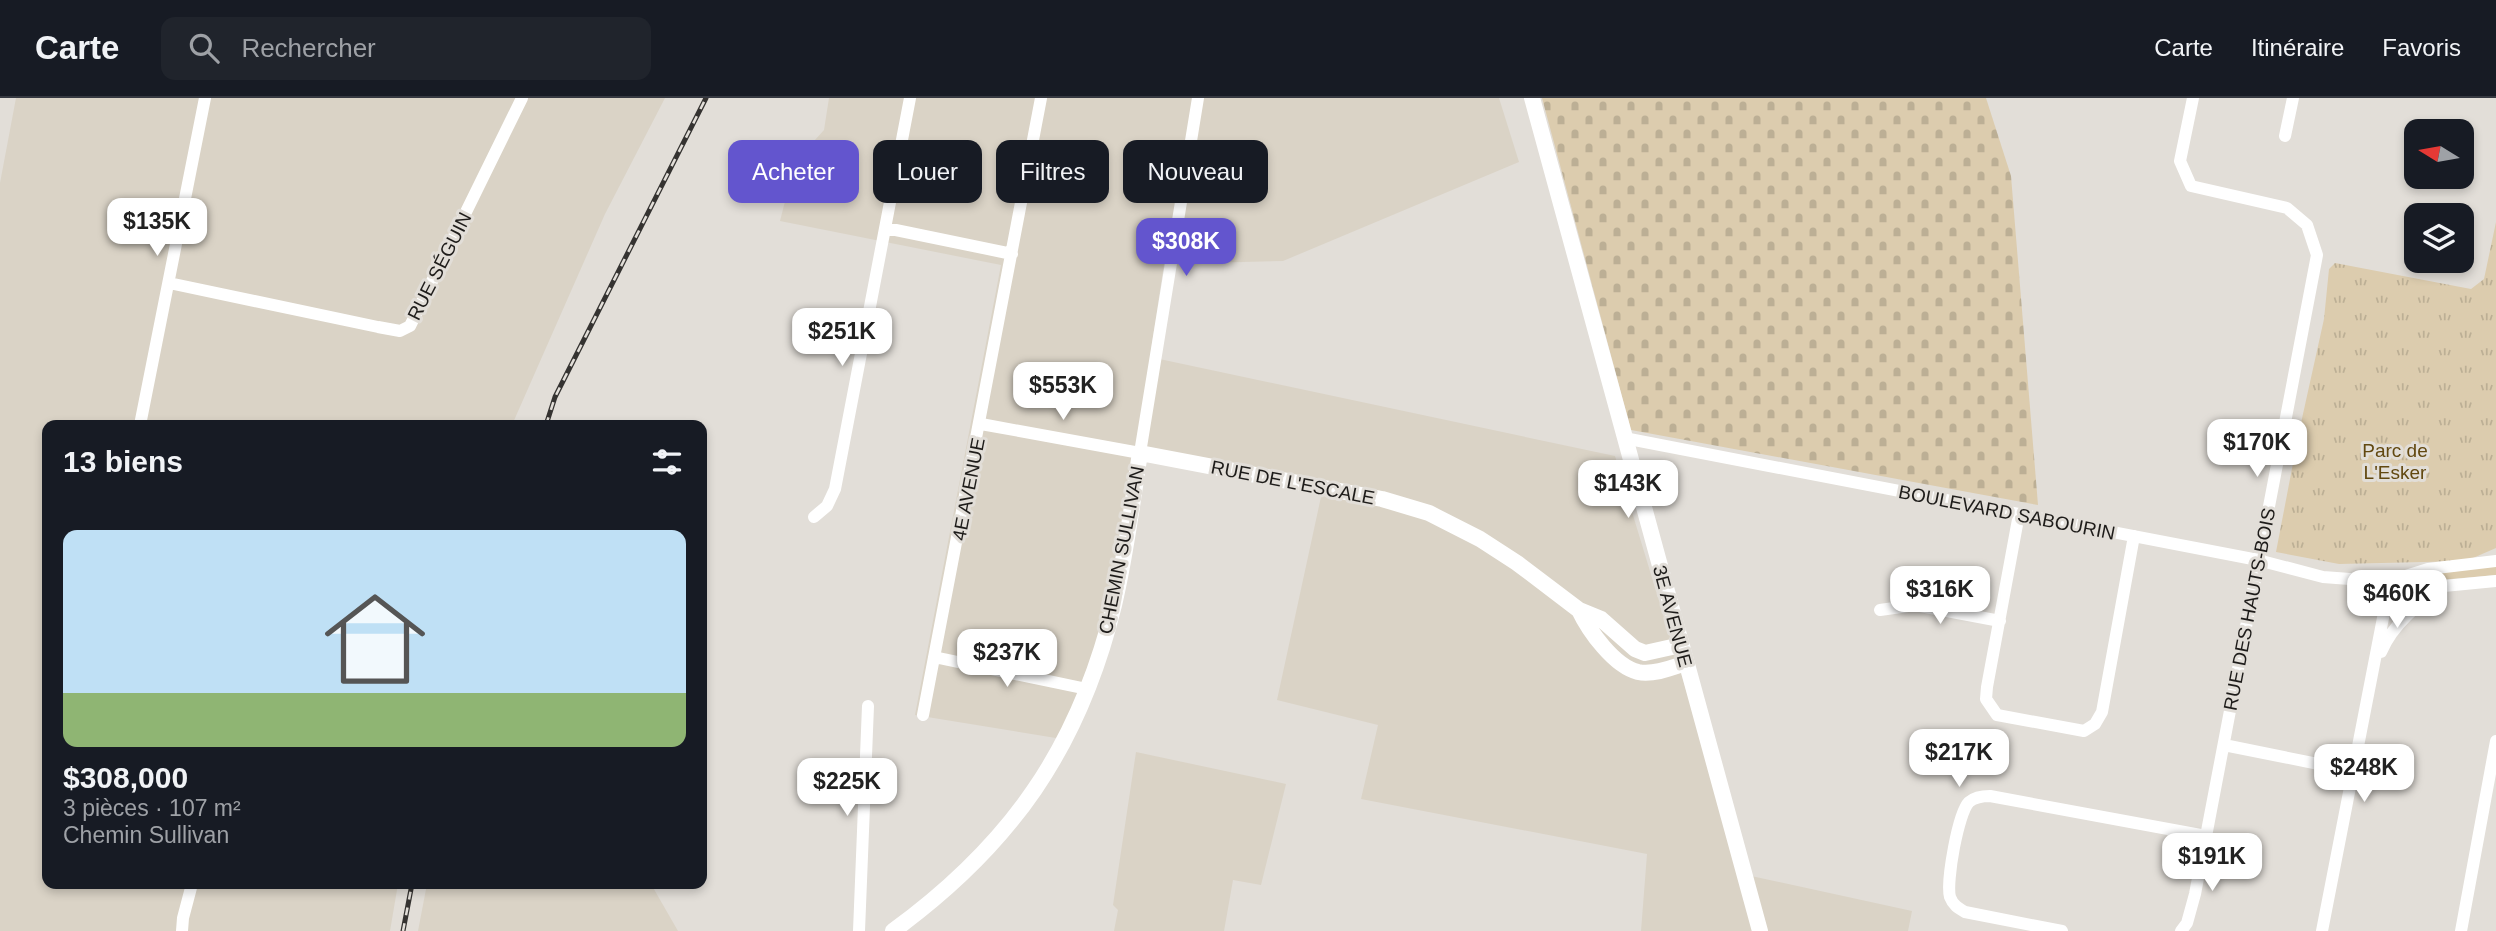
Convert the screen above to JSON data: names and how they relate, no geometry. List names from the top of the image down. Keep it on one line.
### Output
{"streets":{"main road":["RUE DE L'ESCALE","CHEMIN SULLIVAN","3E AVENUE"],"street":["RUE SÉGUIN","4E AVENUE","BOULEVARD SABOURIN","RUE DES HAUTS-BOIS"]},"crossings":[["RUE DE L'ESCALE","4E AVENUE"],["RUE DE L'ESCALE","CHEMIN SULLIVAN"],["RUE DE L'ESCALE","3E AVENUE"],["BOULEVARD SABOURIN","RUE DES HAUTS-BOIS"],["BOULEVARD SABOURIN","3E AVENUE"]],"parks":["Parc de L'Esker"],"north":"left","page":{"header":"Carte","search":"Rechercher","nav":["Carte","Itinéraire","Favoris"],"chip":["Acheter","Louer","Filtres","Nouveau"],"price":["$135K","$308K","$251K","$553K","$170K","$143K","$316K","$460K","$237K","$217K","$248K","$225K","$191K"],"heading":"13 biens","list":[{"name":"$308,000","note":"3 pièces · 107 m² · Chemin Sullivan"}]}}
